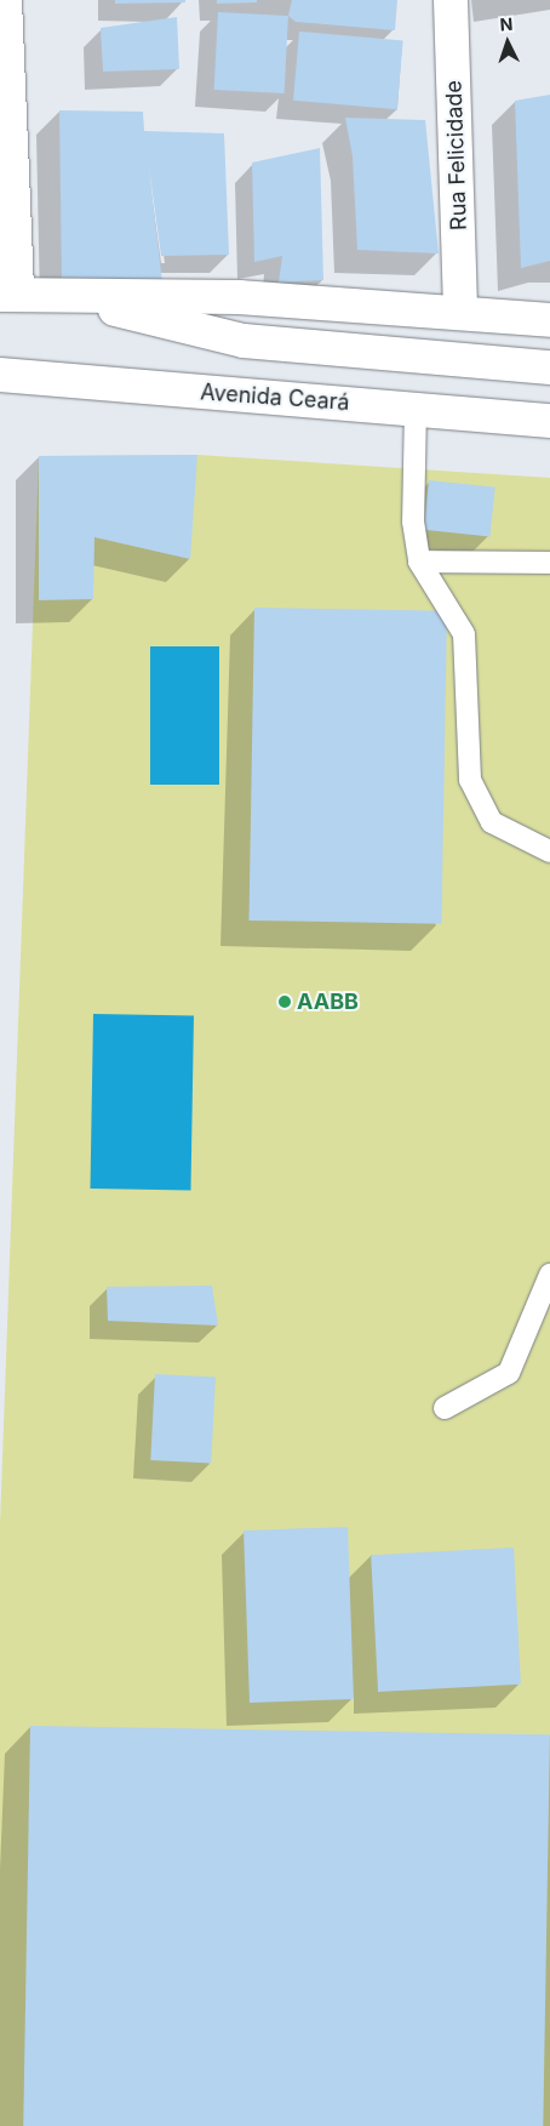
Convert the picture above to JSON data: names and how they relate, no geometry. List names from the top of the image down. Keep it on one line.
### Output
{"streets":{"main road":["Rua Felicidade","Avenida Ceará"]},"places":["AABB"],"north":"top"}
